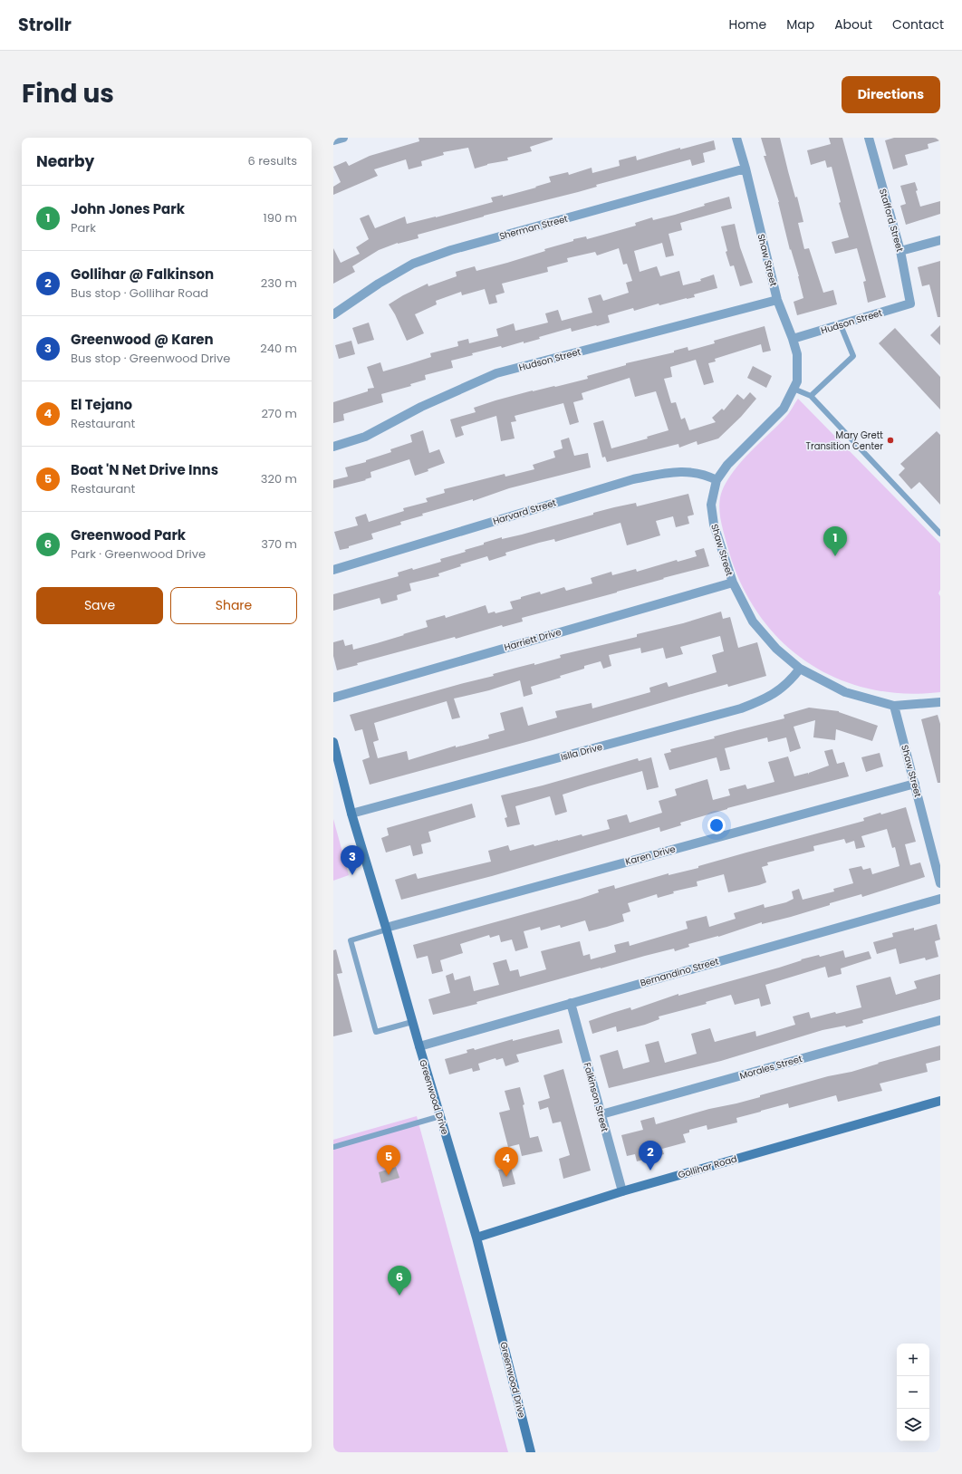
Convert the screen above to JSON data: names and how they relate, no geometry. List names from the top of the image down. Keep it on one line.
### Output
{"streets":{"main road":["Greenwood Drive","Gollihar Road"],"street":["Stafford Street","Sherman Street","Shaw Street","Hudson Street","Harvard Street","Harriett Drive","Islla Drive","Karen Drive","Bernandino Street","Morales Street","Falkinson Street"]},"crossings":[["Stafford Street","Hudson Street"],["Sherman Street","Shaw Street"],["Shaw Street","Hudson Street"],["Shaw Street","Harvard Street"],["Shaw Street","Harriett Drive"],["Shaw Street","Islla Drive"],["Shaw Street","Karen Drive"],["Islla Drive","Greenwood Drive"],["Karen Drive","Greenwood Drive"],["Bernandino Street","Greenwood Drive"],["Bernandino Street","Falkinson Street"],["Morales Street","Falkinson Street"],["Greenwood Drive","Gollihar Road"],["Falkinson Street","Gollihar Road"]],"places":["Mary Grett Transition Center"],"page":{"header":"Strollr","nav":["Home","Map","About","Contact"],"title":"Find us","buttons":["Directions",["Save","Share"]],"heading":["Nearby","6 results"],"list":[{"mark":"1","name":"John Jones Park","note":"Park","value":"190 m"},{"mark":"2","name":"Gollihar @ Falkinson","note":"Bus stop · Gollihar Road","value":"230 m"},{"mark":"3","name":"Greenwood @ Karen","note":"Bus stop · Greenwood Drive","value":"240 m"},{"mark":"4","name":"El Tejano","note":"Restaurant","value":"270 m"},{"mark":"5","name":"Boat 'N Net Drive Inns","note":"Restaurant","value":"320 m"},{"mark":"6","name":"Greenwood Park","note":"Park · Greenwood Drive","value":"370 m"}],"pins":["1","3","2","5","4","6"],"map_buttons":["+","−"]}}
